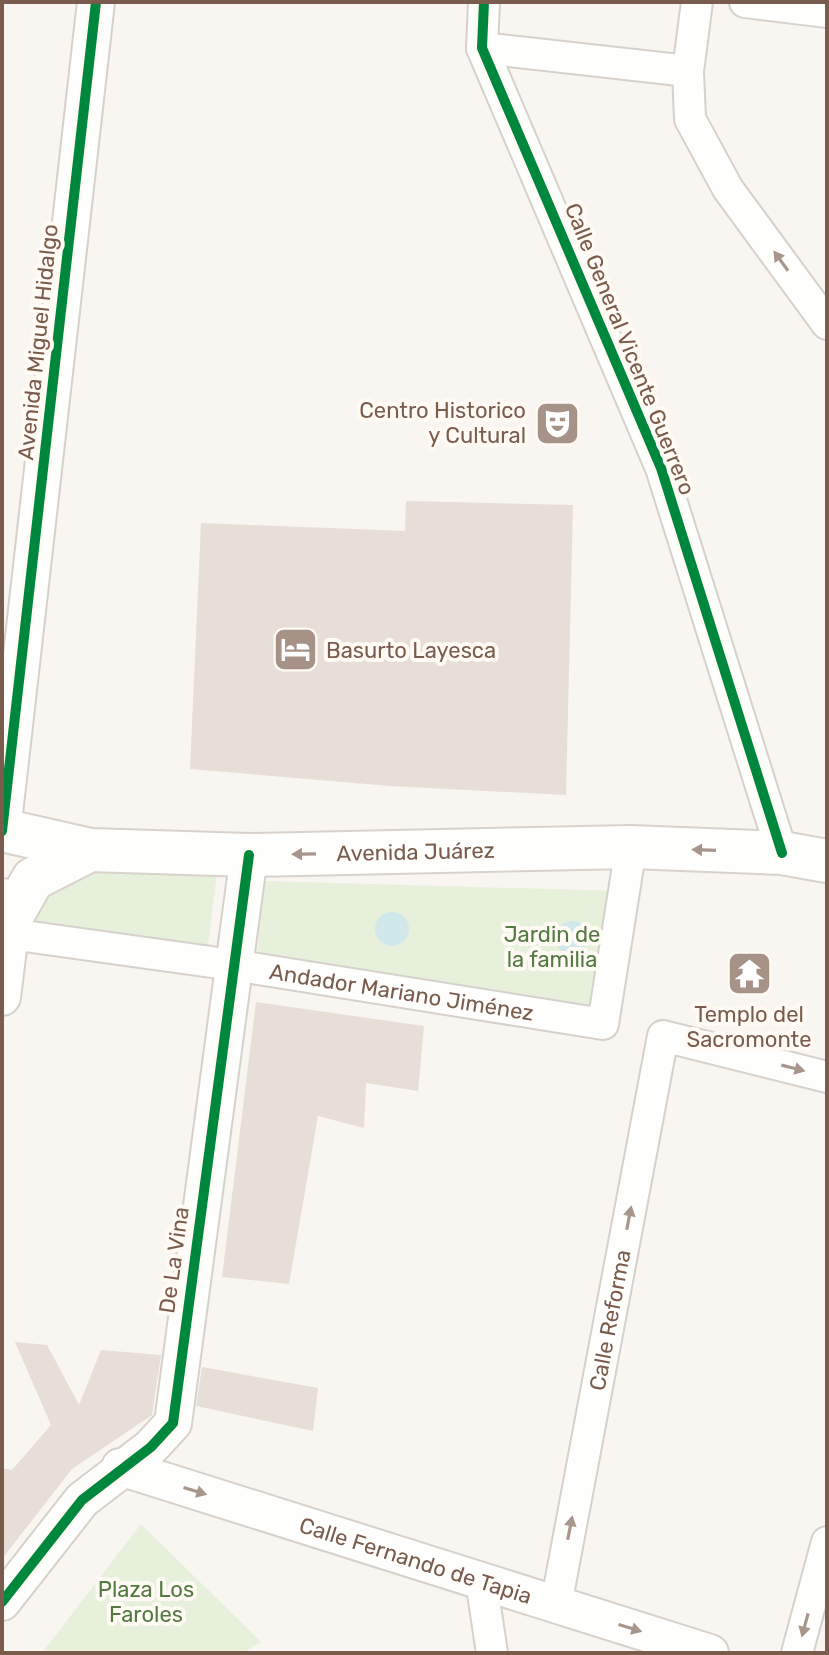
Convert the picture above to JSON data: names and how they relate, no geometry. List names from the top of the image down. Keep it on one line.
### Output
{"streets":{"main road":["Avenida Juárez"],"street":["Avenida Miguel Hidalgo","Calle General Vicente Guerrero","Andador Mariano Jiménez","De La Vina","Calle Reforma","Calle Fernando de Tapia"]},"crossings":[["Avenida Miguel Hidalgo","Avenida Juárez"],["Calle General Vicente Guerrero","Avenida Juárez"],["Avenida Juárez","Andador Mariano Jiménez"],["Avenida Juárez","De La Vina"],["Andador Mariano Jiménez","De La Vina"],["De La Vina","Calle Fernando de Tapia"],["Calle Reforma","Calle Fernando de Tapia"]],"one_way":["Avenida Juárez","Calle Fernando de Tapia"],"parks":["Jardin de la familia","Plaza Los Faroles"],"places":{"theatre":["Centro Historico y Cultural"],"hotel":["Basurto Layesca"],"temple":["Templo del Sacromonte"]}}
